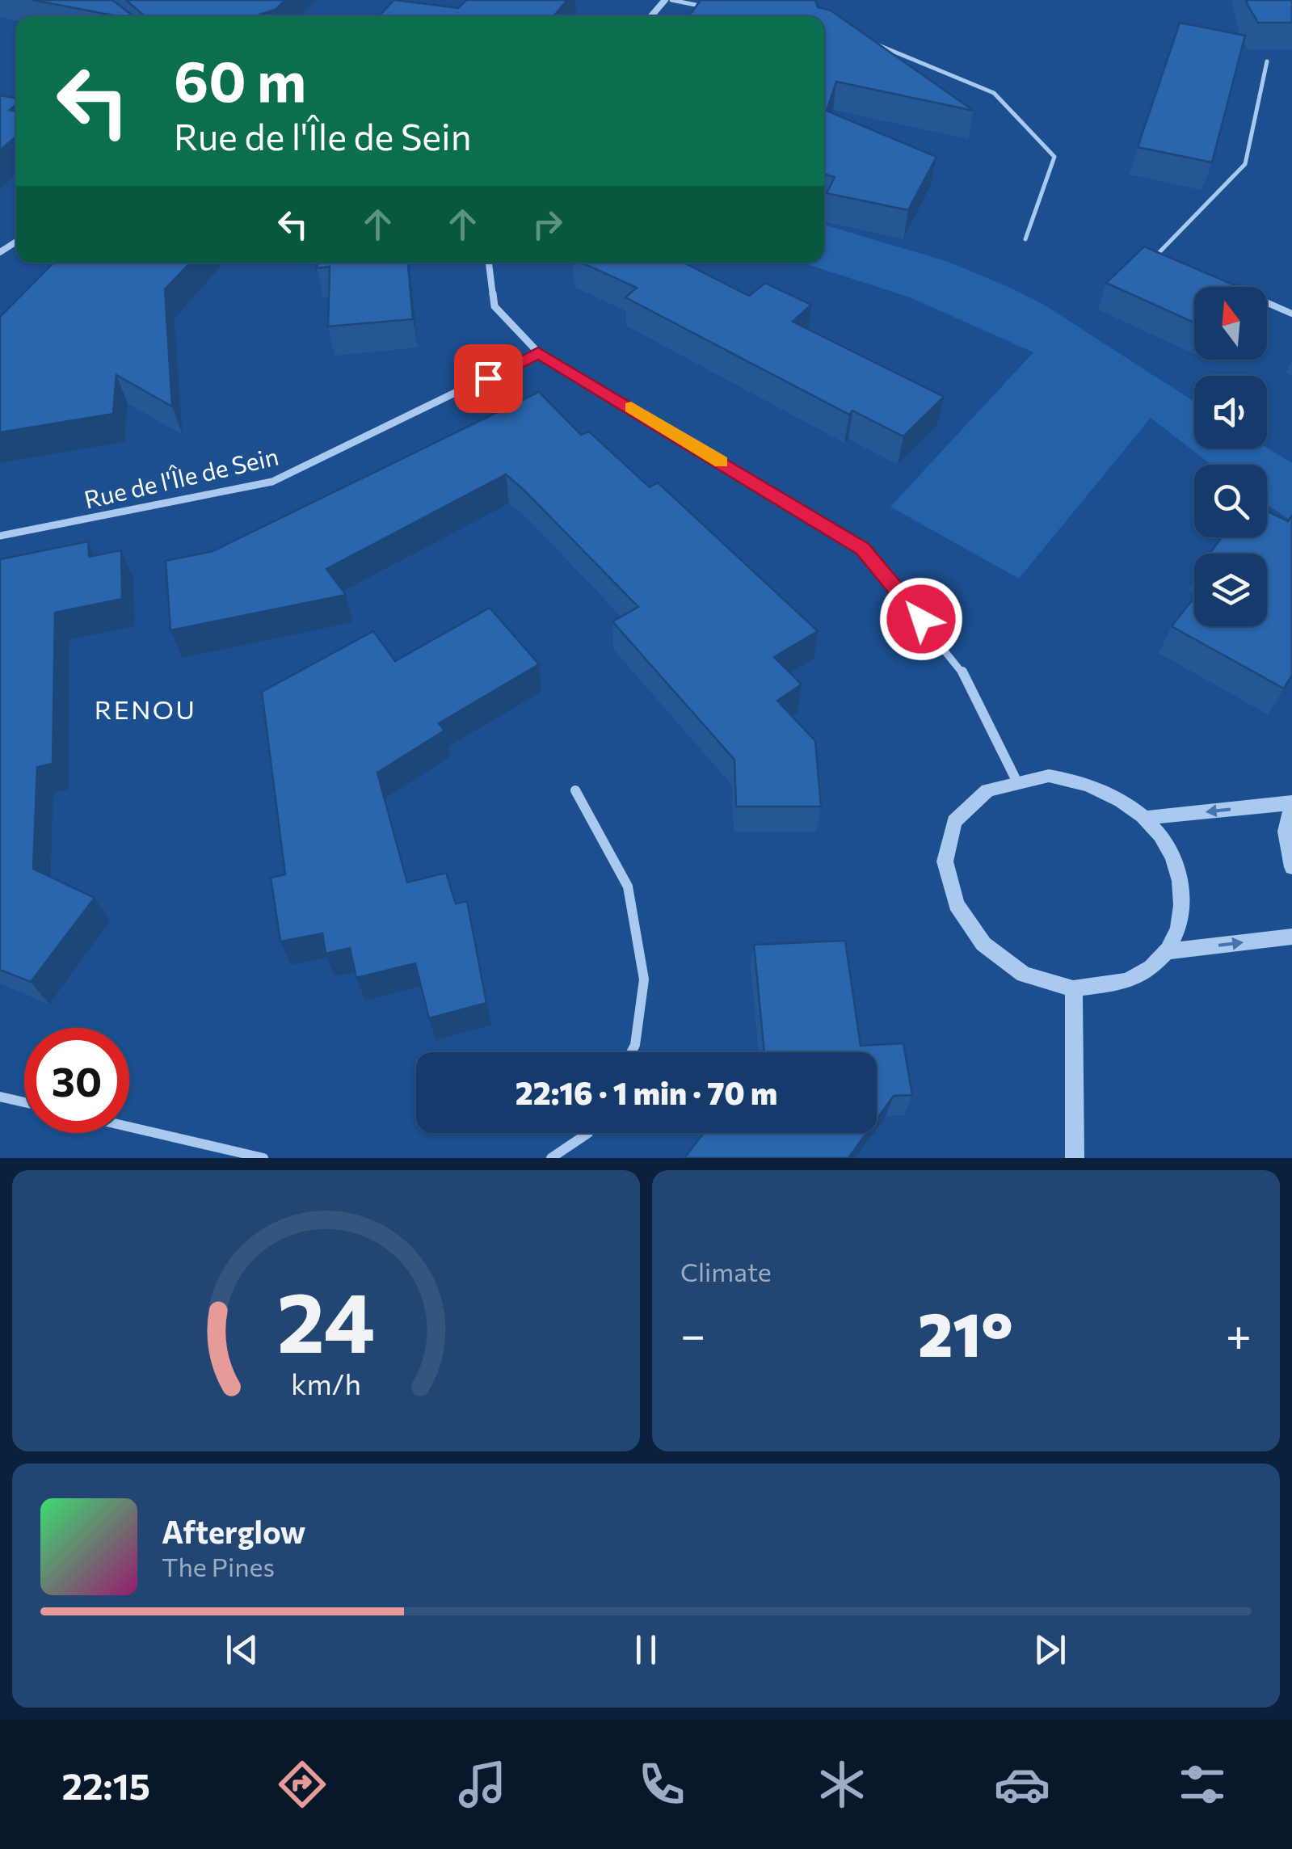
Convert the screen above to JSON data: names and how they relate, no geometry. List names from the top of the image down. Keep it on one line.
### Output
{"streets":{"street":["Rue de l'Île de Sein"]},"districts":["RENOU"],"north":"top","page":{"turn":["60 m","Rue de l'Île de Sein"],"limit":"30","trip":"22:16 · 1 min · 70 m","tile":"Climate","heat":["−","21°","+"],"song":["Afterglow","The Pines"],"tabs":"22:15","gauge":["24","km/h"]}}
